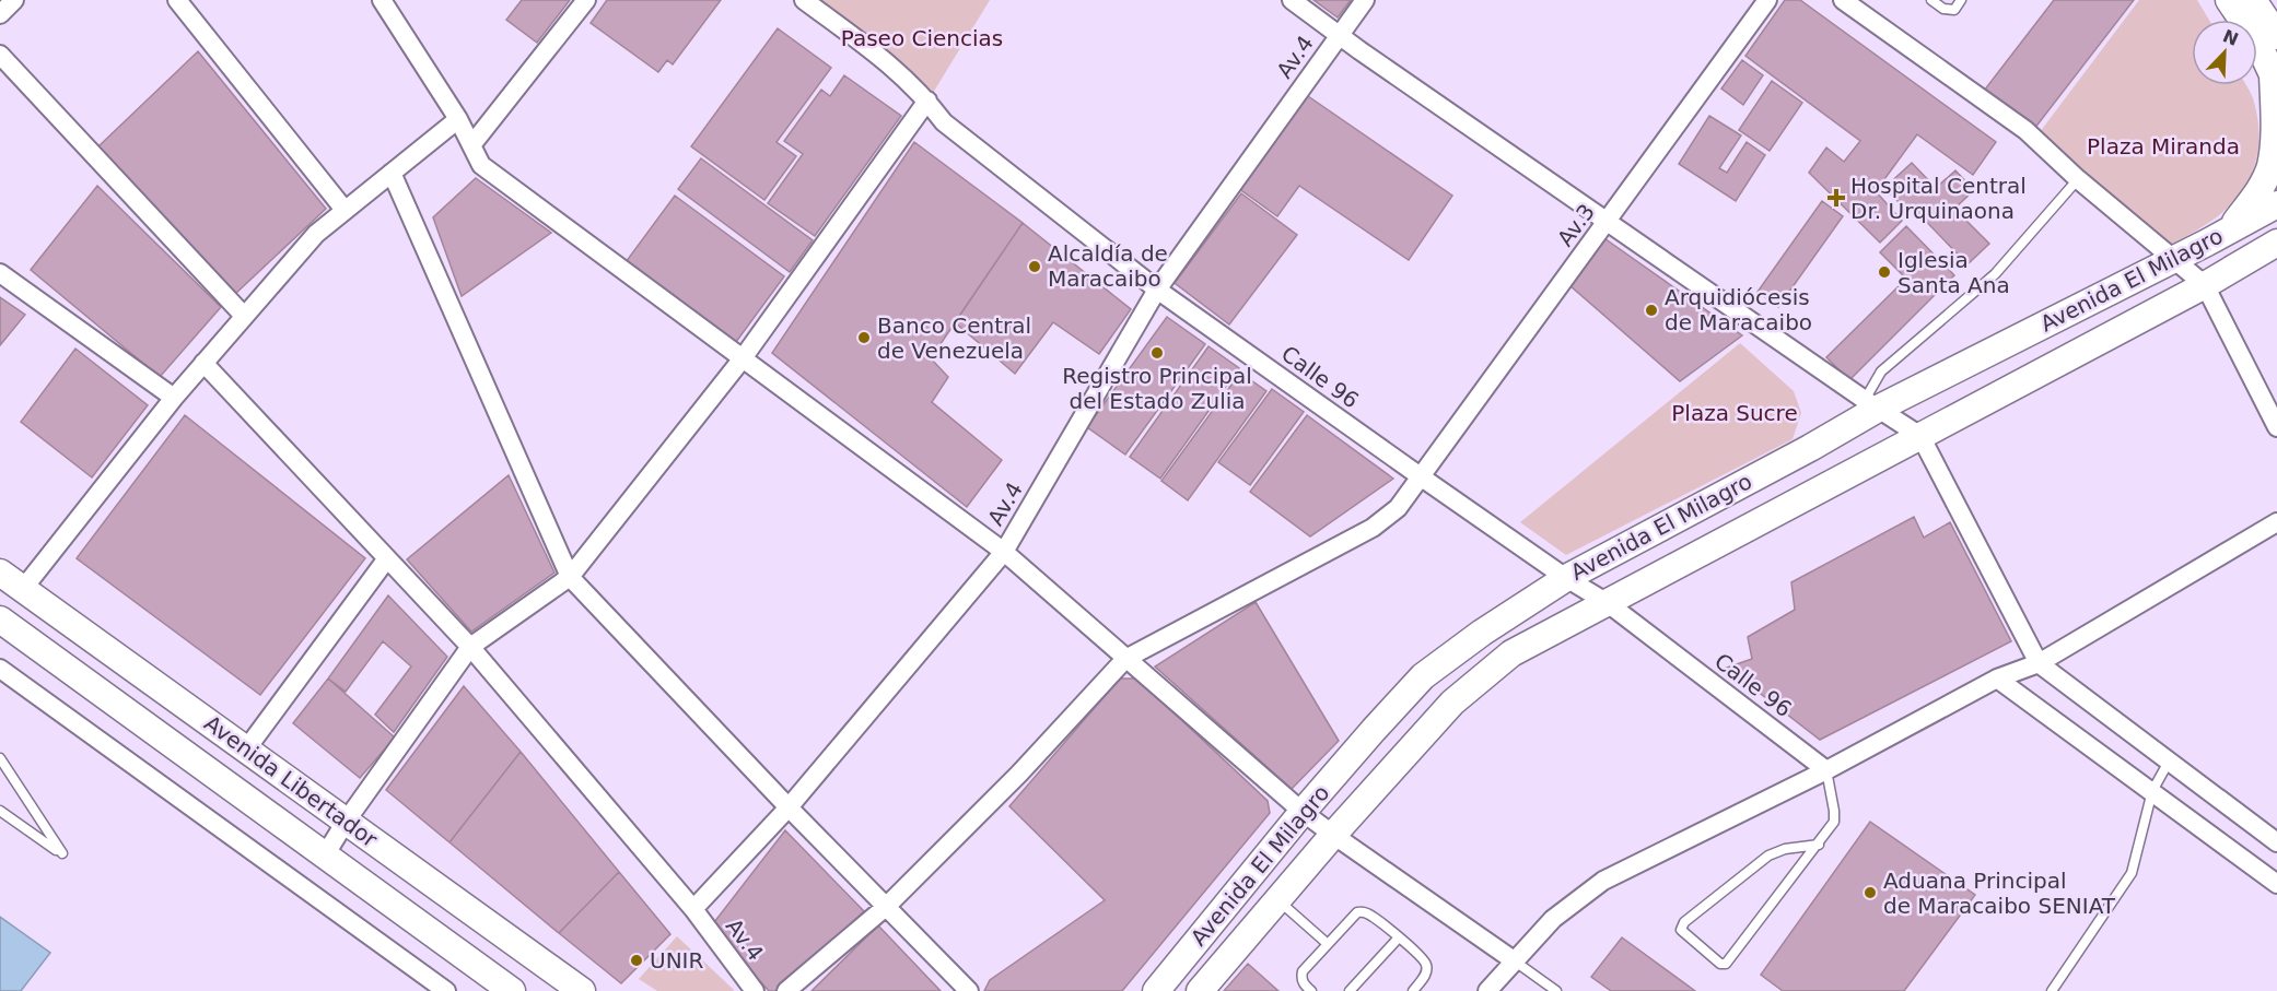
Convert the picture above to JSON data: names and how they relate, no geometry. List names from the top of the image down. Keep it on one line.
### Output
{"streets":{"main road":["Avenida El Milagro","Avenida Libertador"],"street":["Av.4","Av.3","Calle 96"]},"crossings":[["Av.4","Calle 96"],["Av.3","Calle 96"],["Avenida El Milagro","Calle 96"]],"parks":["Paseo Ciencias","Plaza Miranda","Plaza Sucre"],"places":{"health":["Hospital Central Dr. Urquinaona"],"other":["Alcaldía de Maracaibo","Iglesia Santa Ana","Arquidiócesis de Maracaibo","Banco Central de Venezuela","Registro Principal del Estado Zulia","Aduana Principal de Maracaibo SENIAT","UNIR"]},"north":"top right"}
